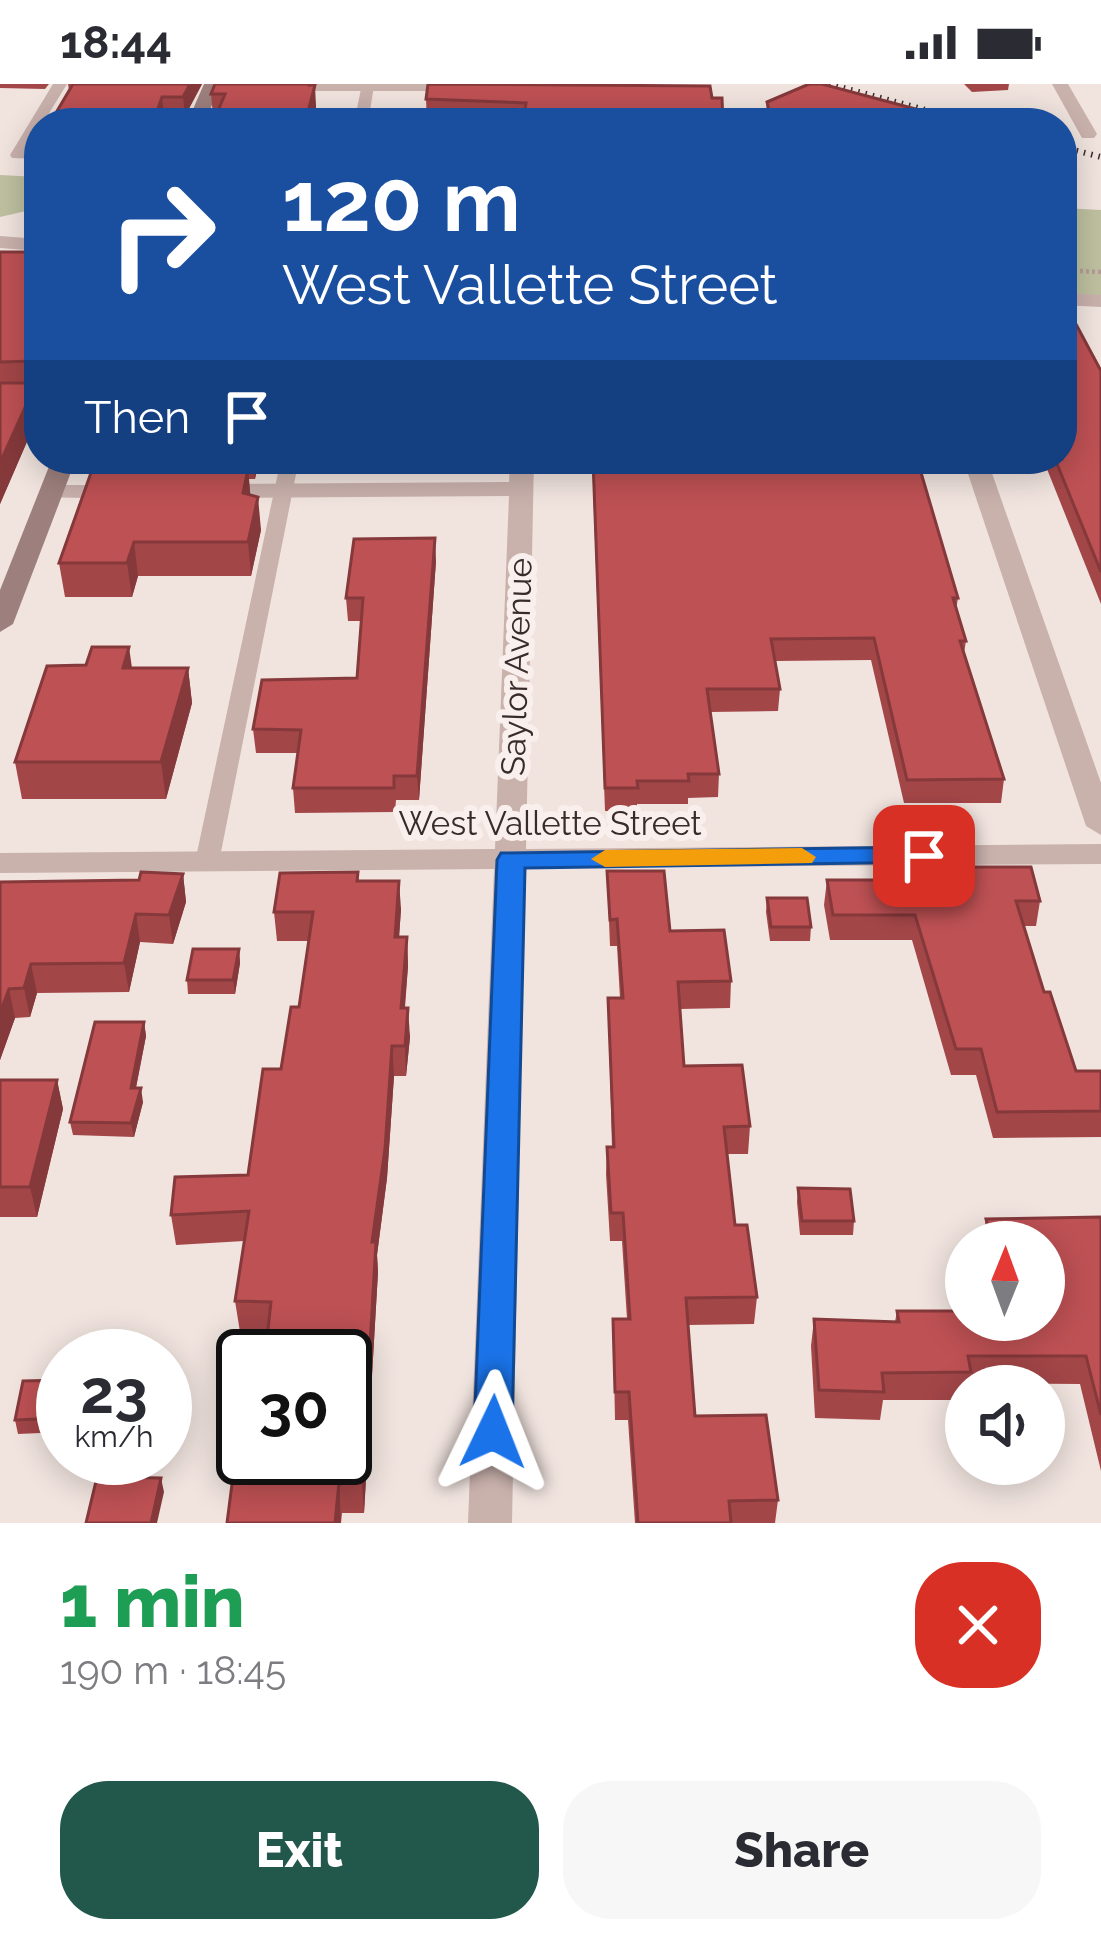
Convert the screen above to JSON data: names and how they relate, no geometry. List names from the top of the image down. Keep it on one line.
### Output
{"streets":{"street":["Saylor Avenue","West Vallette Street"]},"crossings":[["Saylor Avenue","West Vallette Street"]],"north":"top","page":{"status":"18:44","turn":["120 m","West Vallette Street"],"then":"Then","speed":"23 km/h","limit":"30","heading":["1 min","190 m · 18:45"],"buttons":["Exit","Share"]}}
